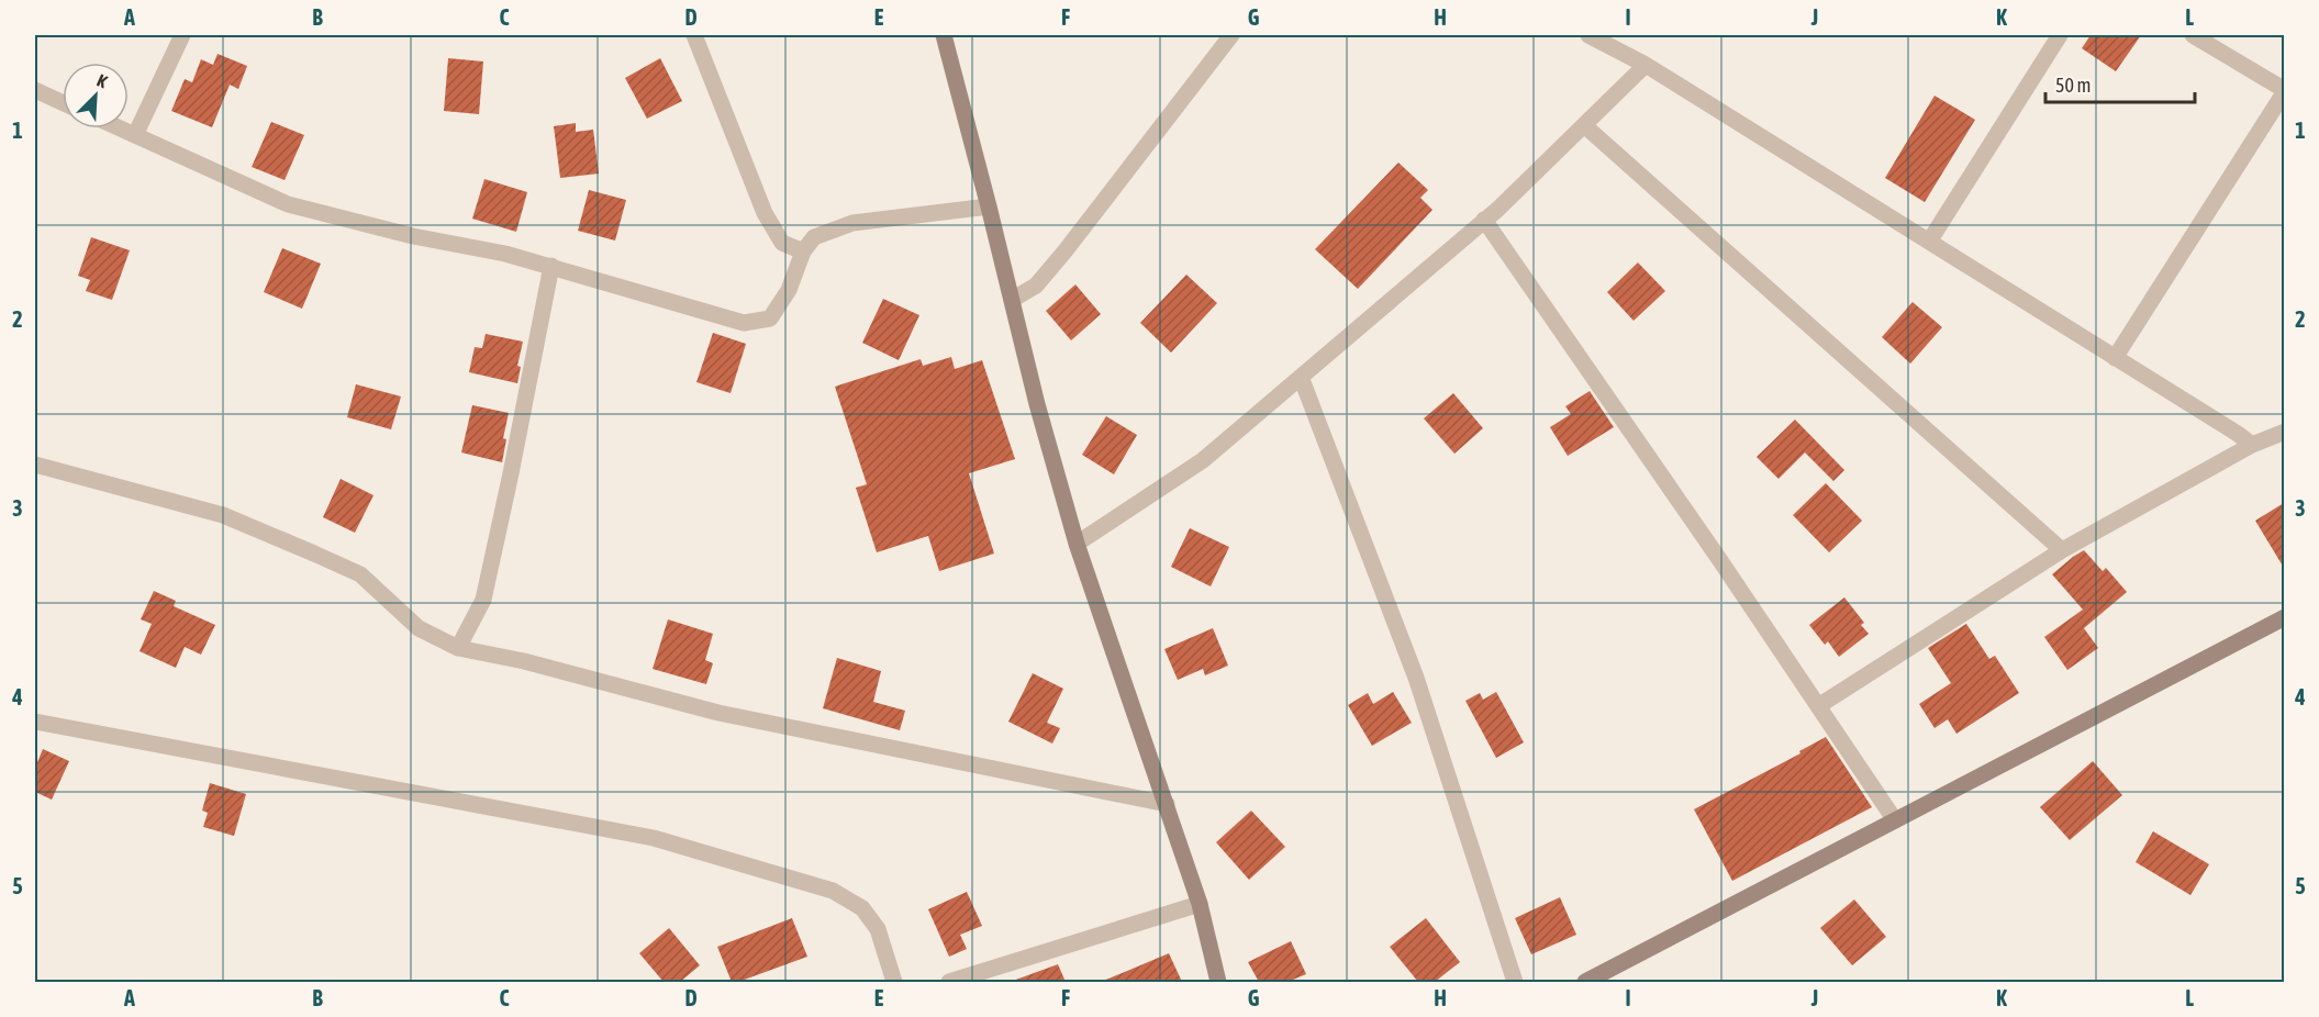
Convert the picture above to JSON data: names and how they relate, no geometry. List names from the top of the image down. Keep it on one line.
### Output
{"scale_bar":"50 m","north":"top right","grid":{"columns":["A","B","C","D","E","F","G","H","I","J","K","L"],"rows":["1","2","3","4","5"]}}
